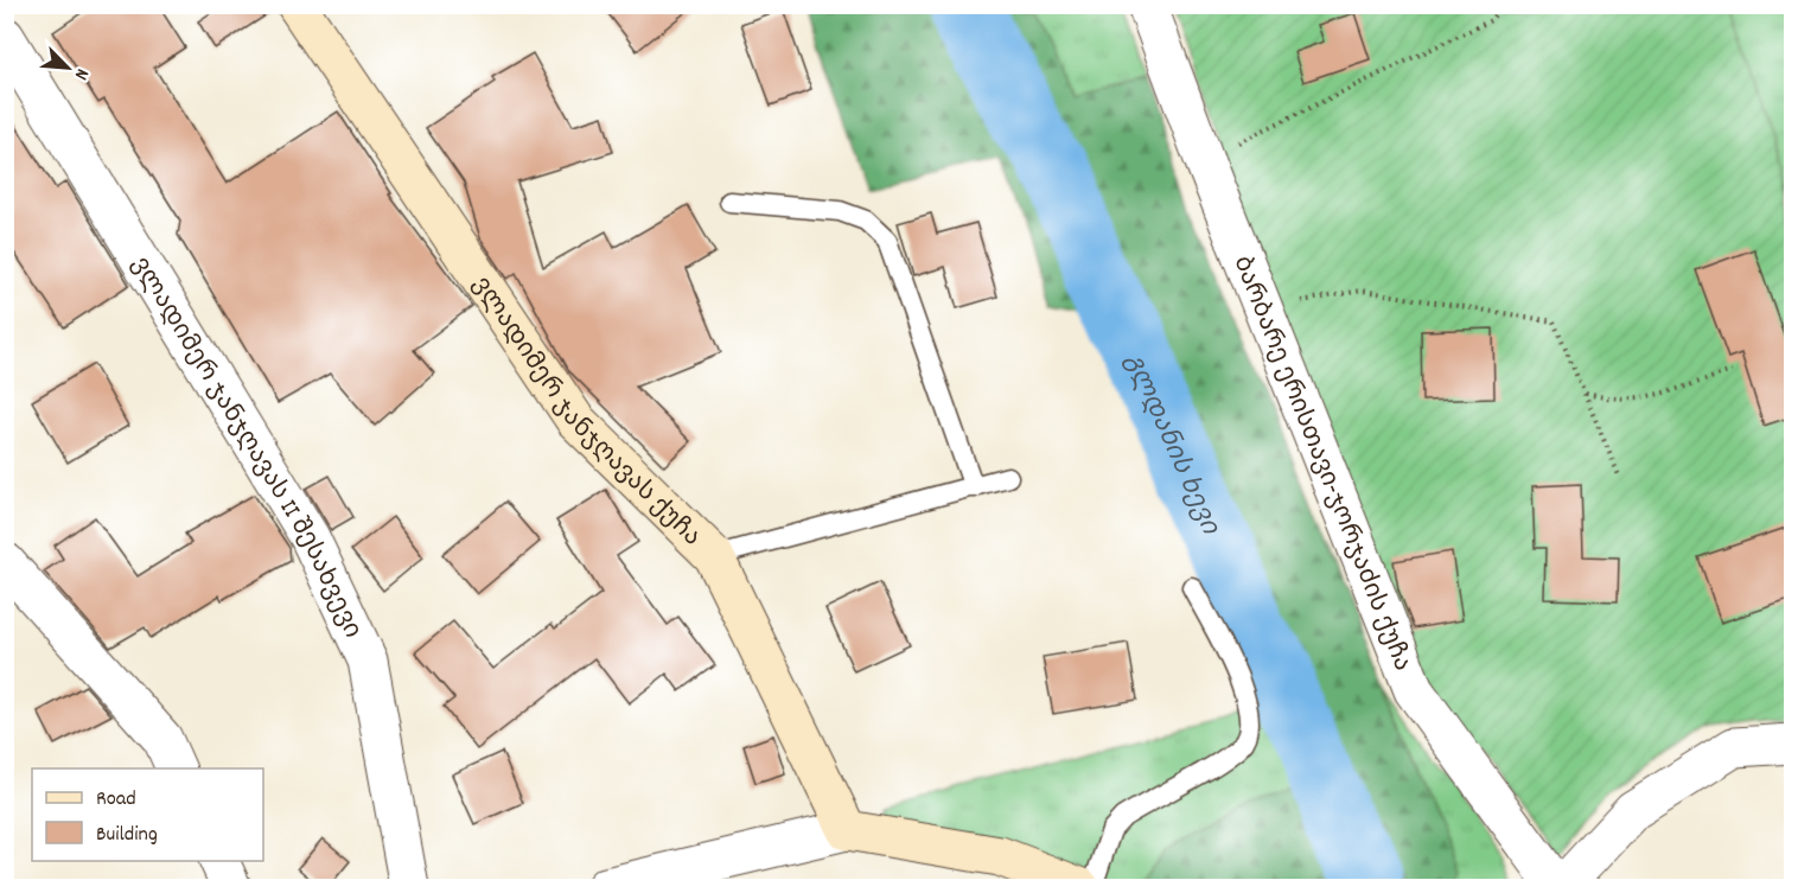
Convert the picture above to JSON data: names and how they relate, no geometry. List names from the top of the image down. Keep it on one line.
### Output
{"streets":{"street":["ვლადიმერ ჯანჯღავას ქუჩა","ვლადიმერ ჯანჯღავას II შესახვევი","ბარბარე ერისთავი-ჯორჯაძის ქუჩა"]},"water":["გლდანის ხევი"],"legend":["Road","Building"],"north":"bottom right"}
